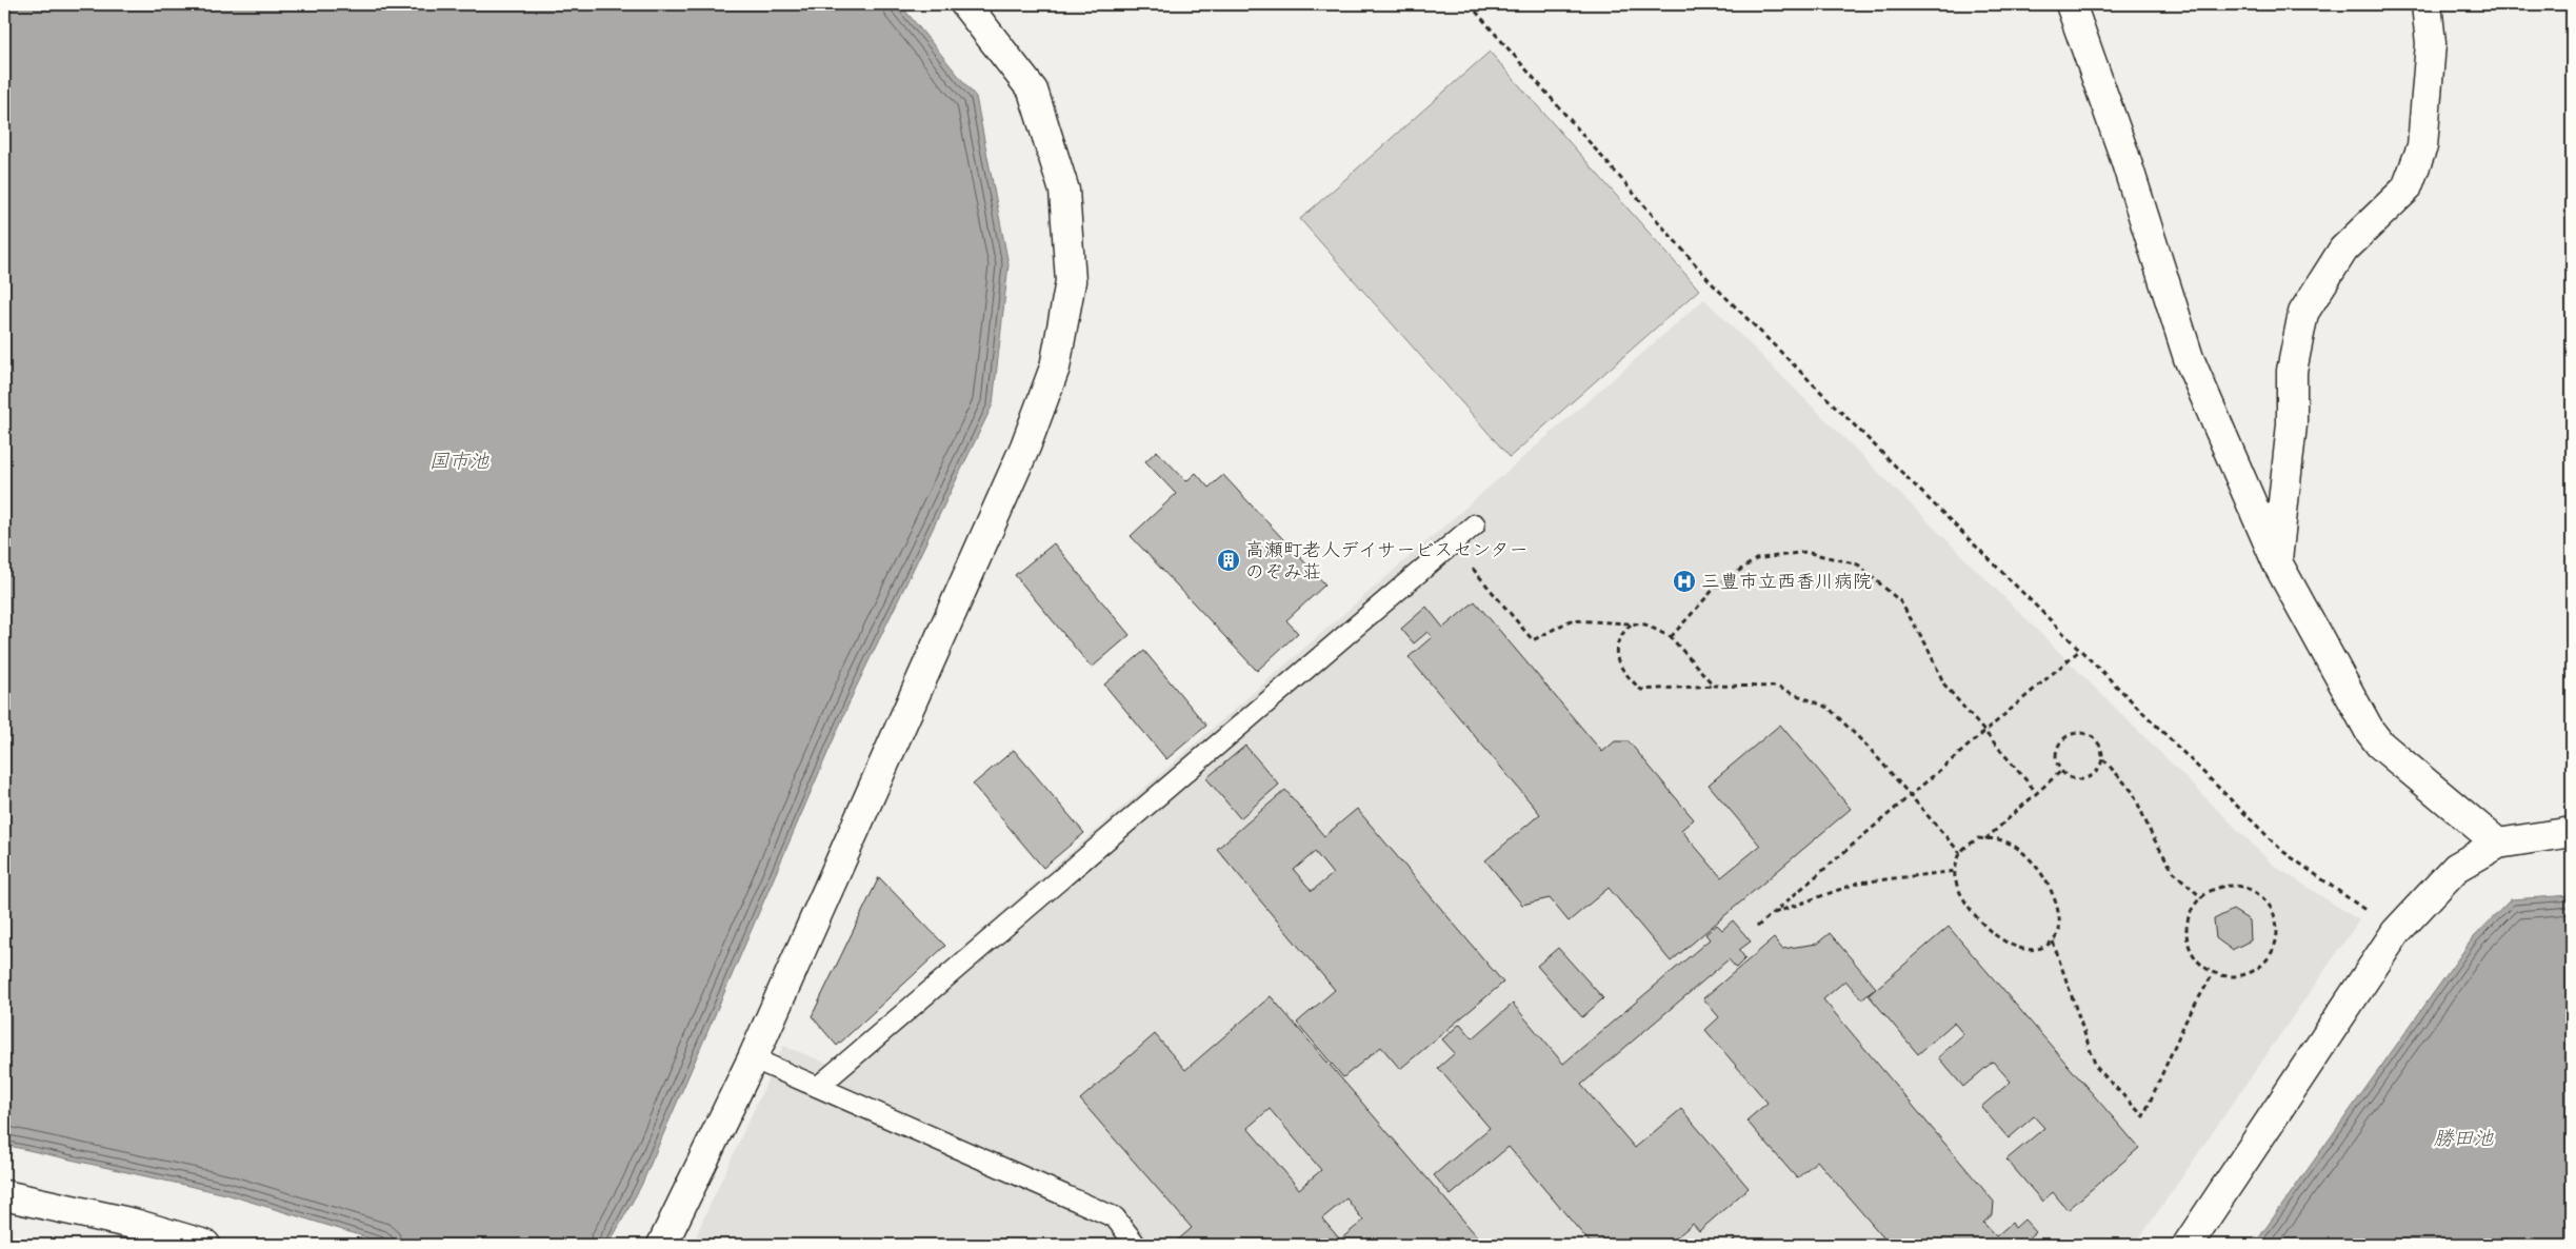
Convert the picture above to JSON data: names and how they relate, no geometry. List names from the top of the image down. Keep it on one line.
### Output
{"water":["国市池","勝田池"],"places":{"building":["高瀬町老人デイサービスセンター のぞみ荘"],"hospital":["三豊市立西香川病院"]}}
